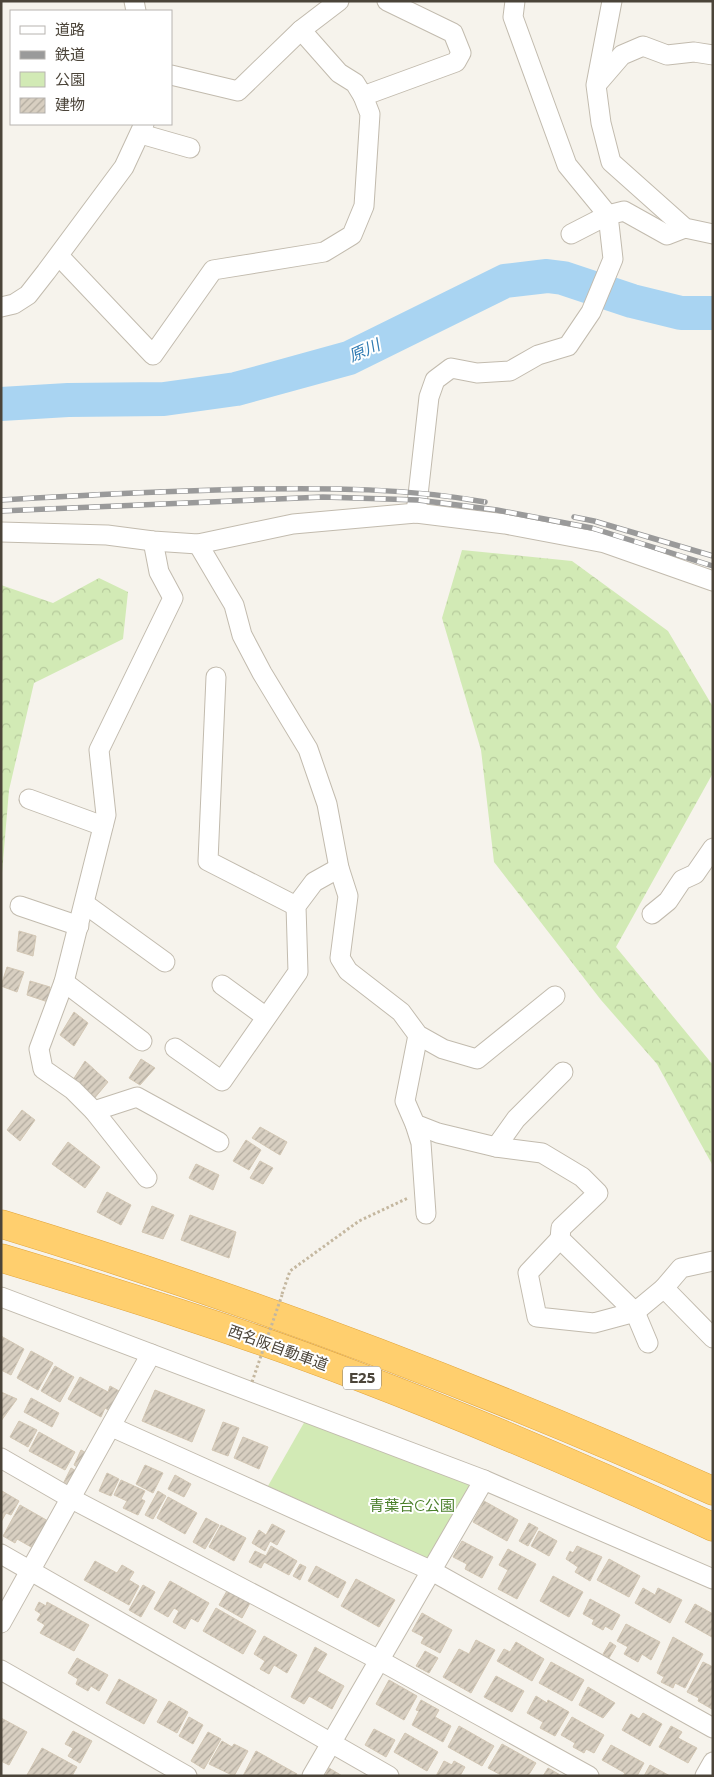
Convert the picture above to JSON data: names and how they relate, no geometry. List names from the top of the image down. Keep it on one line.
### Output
{"streets":{"highway":["西名阪自動車道","E25"]},"water":["原川"],"parks":["青葉台C公園"],"legend":["道路","鉄道","公園","建物"]}
